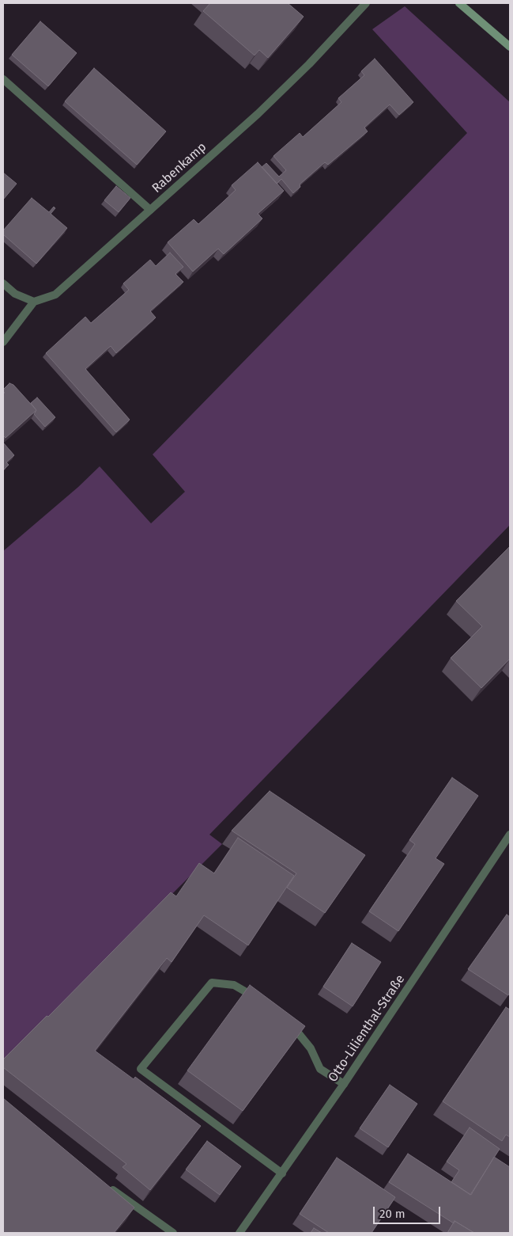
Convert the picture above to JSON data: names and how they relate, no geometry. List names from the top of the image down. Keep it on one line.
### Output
{"streets":{"street":["Rabenkamp","Otto-Lilienthal-Straße"]},"scale_bar":"20 m"}
